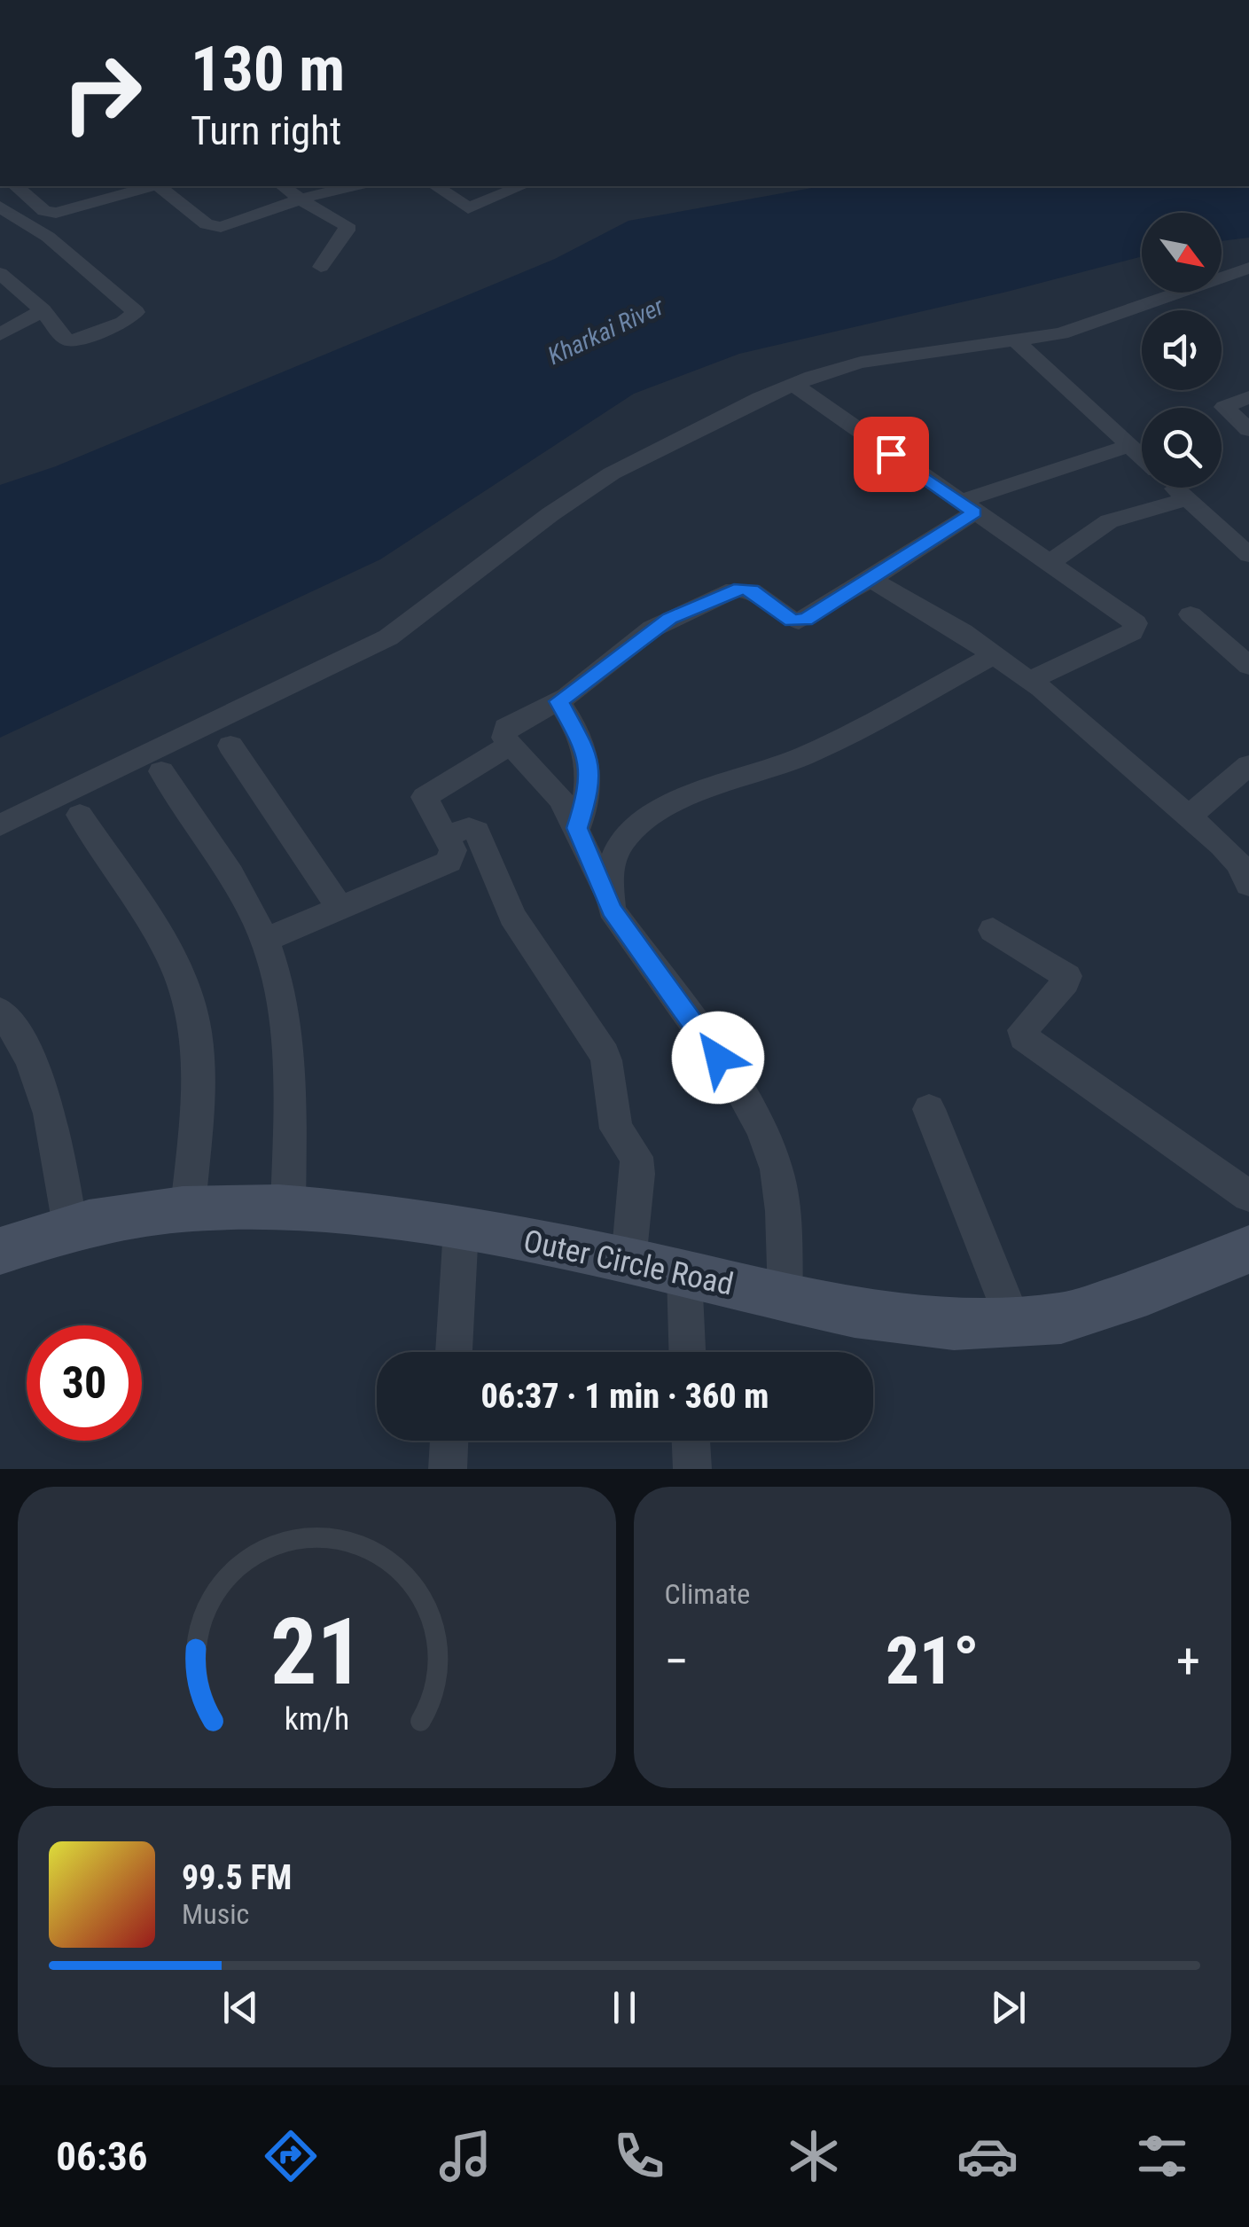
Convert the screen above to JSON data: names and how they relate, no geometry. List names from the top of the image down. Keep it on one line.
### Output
{"streets":{"main road":["Outer Circle Road"]},"water":["Kharkai River"],"north":"bottom right","page":{"turn":["130 m","Turn right"],"limit":"30","trip":"06:37 · 1 min · 360 m","tile":"Climate","heat":["−","21°","+"],"song":["99.5 FM","Music"],"tabs":"06:36","gauge":["21","km/h"]}}
